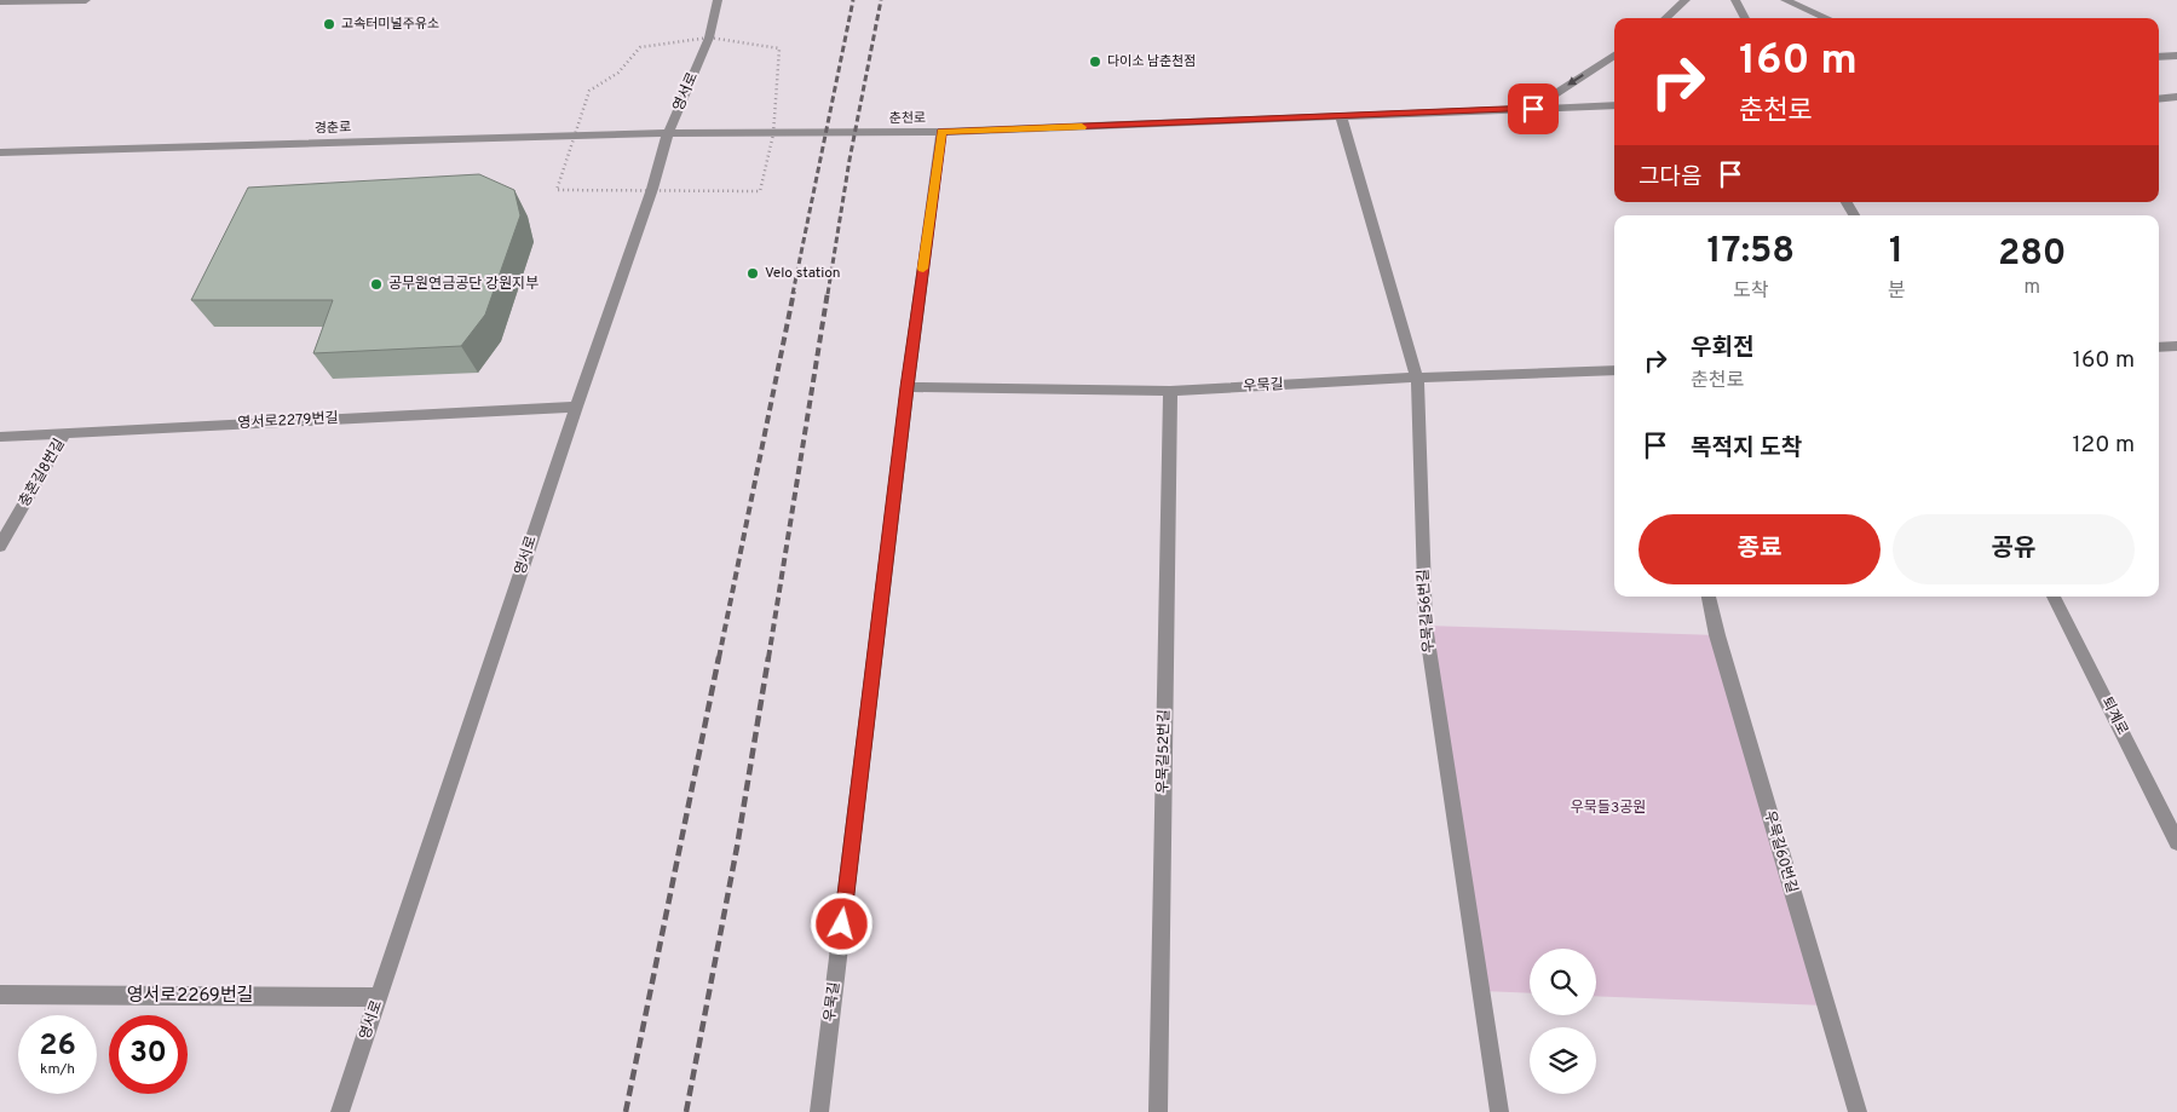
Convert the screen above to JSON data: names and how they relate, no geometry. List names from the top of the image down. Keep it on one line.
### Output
{"streets":{"street":["영서로","춘천로","경춘로","우묵길","영서로2279번길","충혼길8번길","우묵길56번길","퇴계로","우묵길52번길","우묵길60번길","영서로2269번길"]},"crossings":[["영서로","춘천로"],["영서로","경춘로"],["영서로","영서로2279번길"],["영서로","영서로2269번길"],["춘천로","경춘로"],["춘천로","우묵길"],["춘천로","우묵길56번길"],["우묵길","우묵길56번길"],["우묵길","우묵길52번길"],["영서로2279번길","충혼길8번길"]],"parks":["우묵들3공원"],"places":["고속터미널주유소","다이소 남춘천점","Velo station","공무원연금공단 강원지부"],"page":{"turn":["160 m","춘천로"],"then":"그다음","eta":["17:58","도착","1","분","280","m"],"list":[{"name":"우회전","note":"춘천로","value":"160 m"},{"name":"목적지 도착","value":"120 m"}],"buttons":["종료","공유"],"speed":"26 km/h","limit":"30"}}
